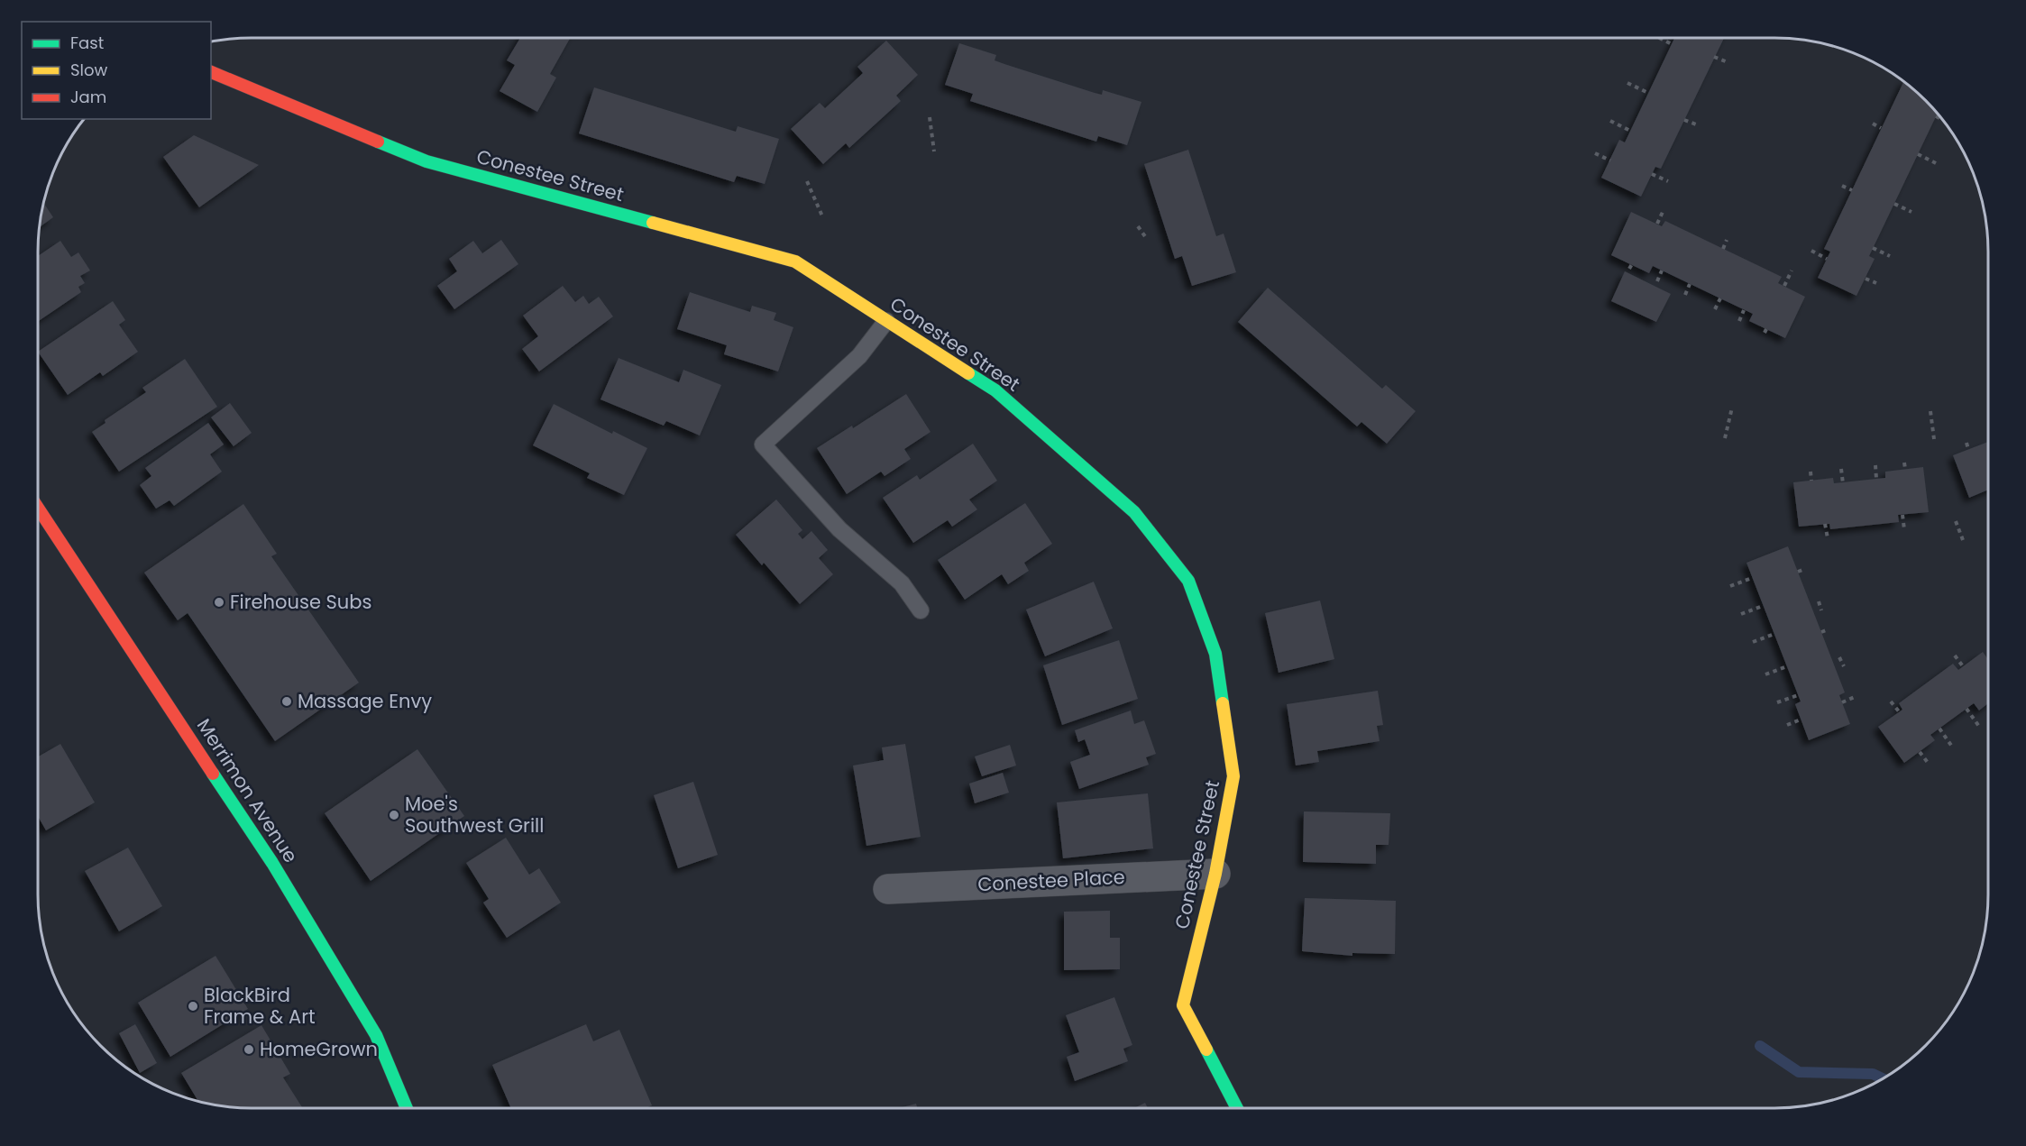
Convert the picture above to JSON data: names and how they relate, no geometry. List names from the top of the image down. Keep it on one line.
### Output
{"streets":{"street":["Conestee Street","Merrimon Avenue","Conestee Place"]},"crossings":[["Conestee Street","Conestee Place"]],"places":["Firehouse Subs","Massage Envy","Moe's Southwest Grill","BlackBird Frame & Art","HomeGrown"],"legend":["Fast","Slow","Jam"]}
